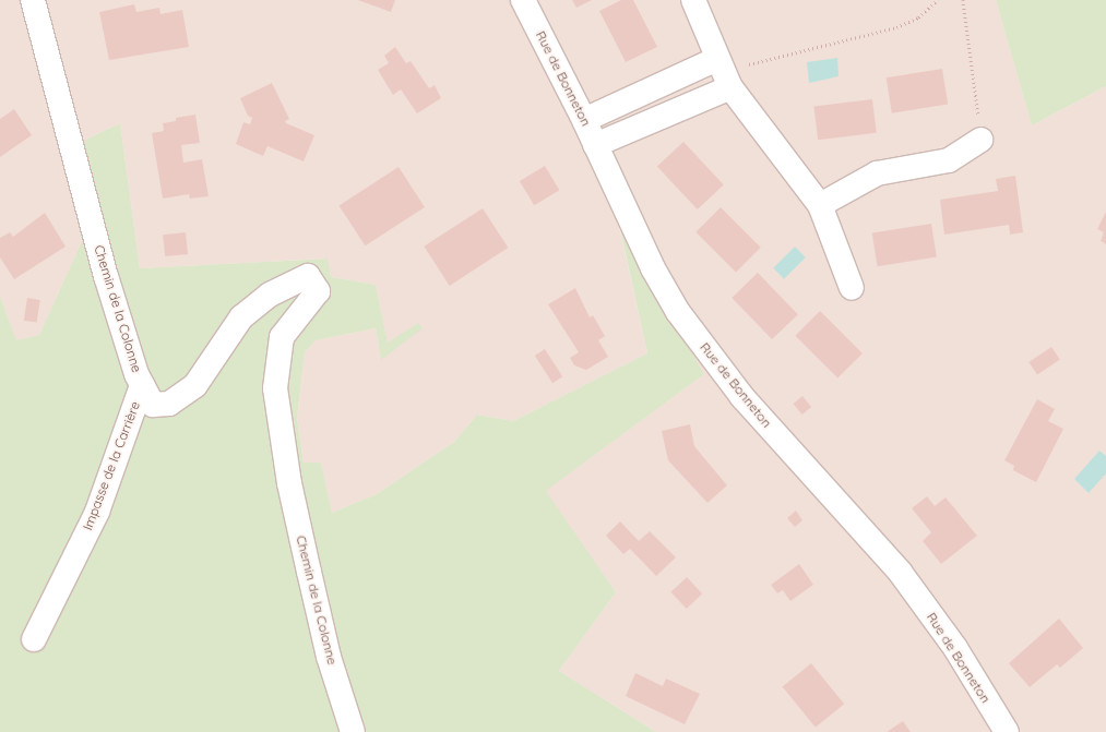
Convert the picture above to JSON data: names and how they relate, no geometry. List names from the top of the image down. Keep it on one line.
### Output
{"streets":{"street":["Rue de Bonneton","Chemin de la Colonne","Impasse de la Carrière"]},"crossings":[["Chemin de la Colonne","Impasse de la Carrière"]]}
